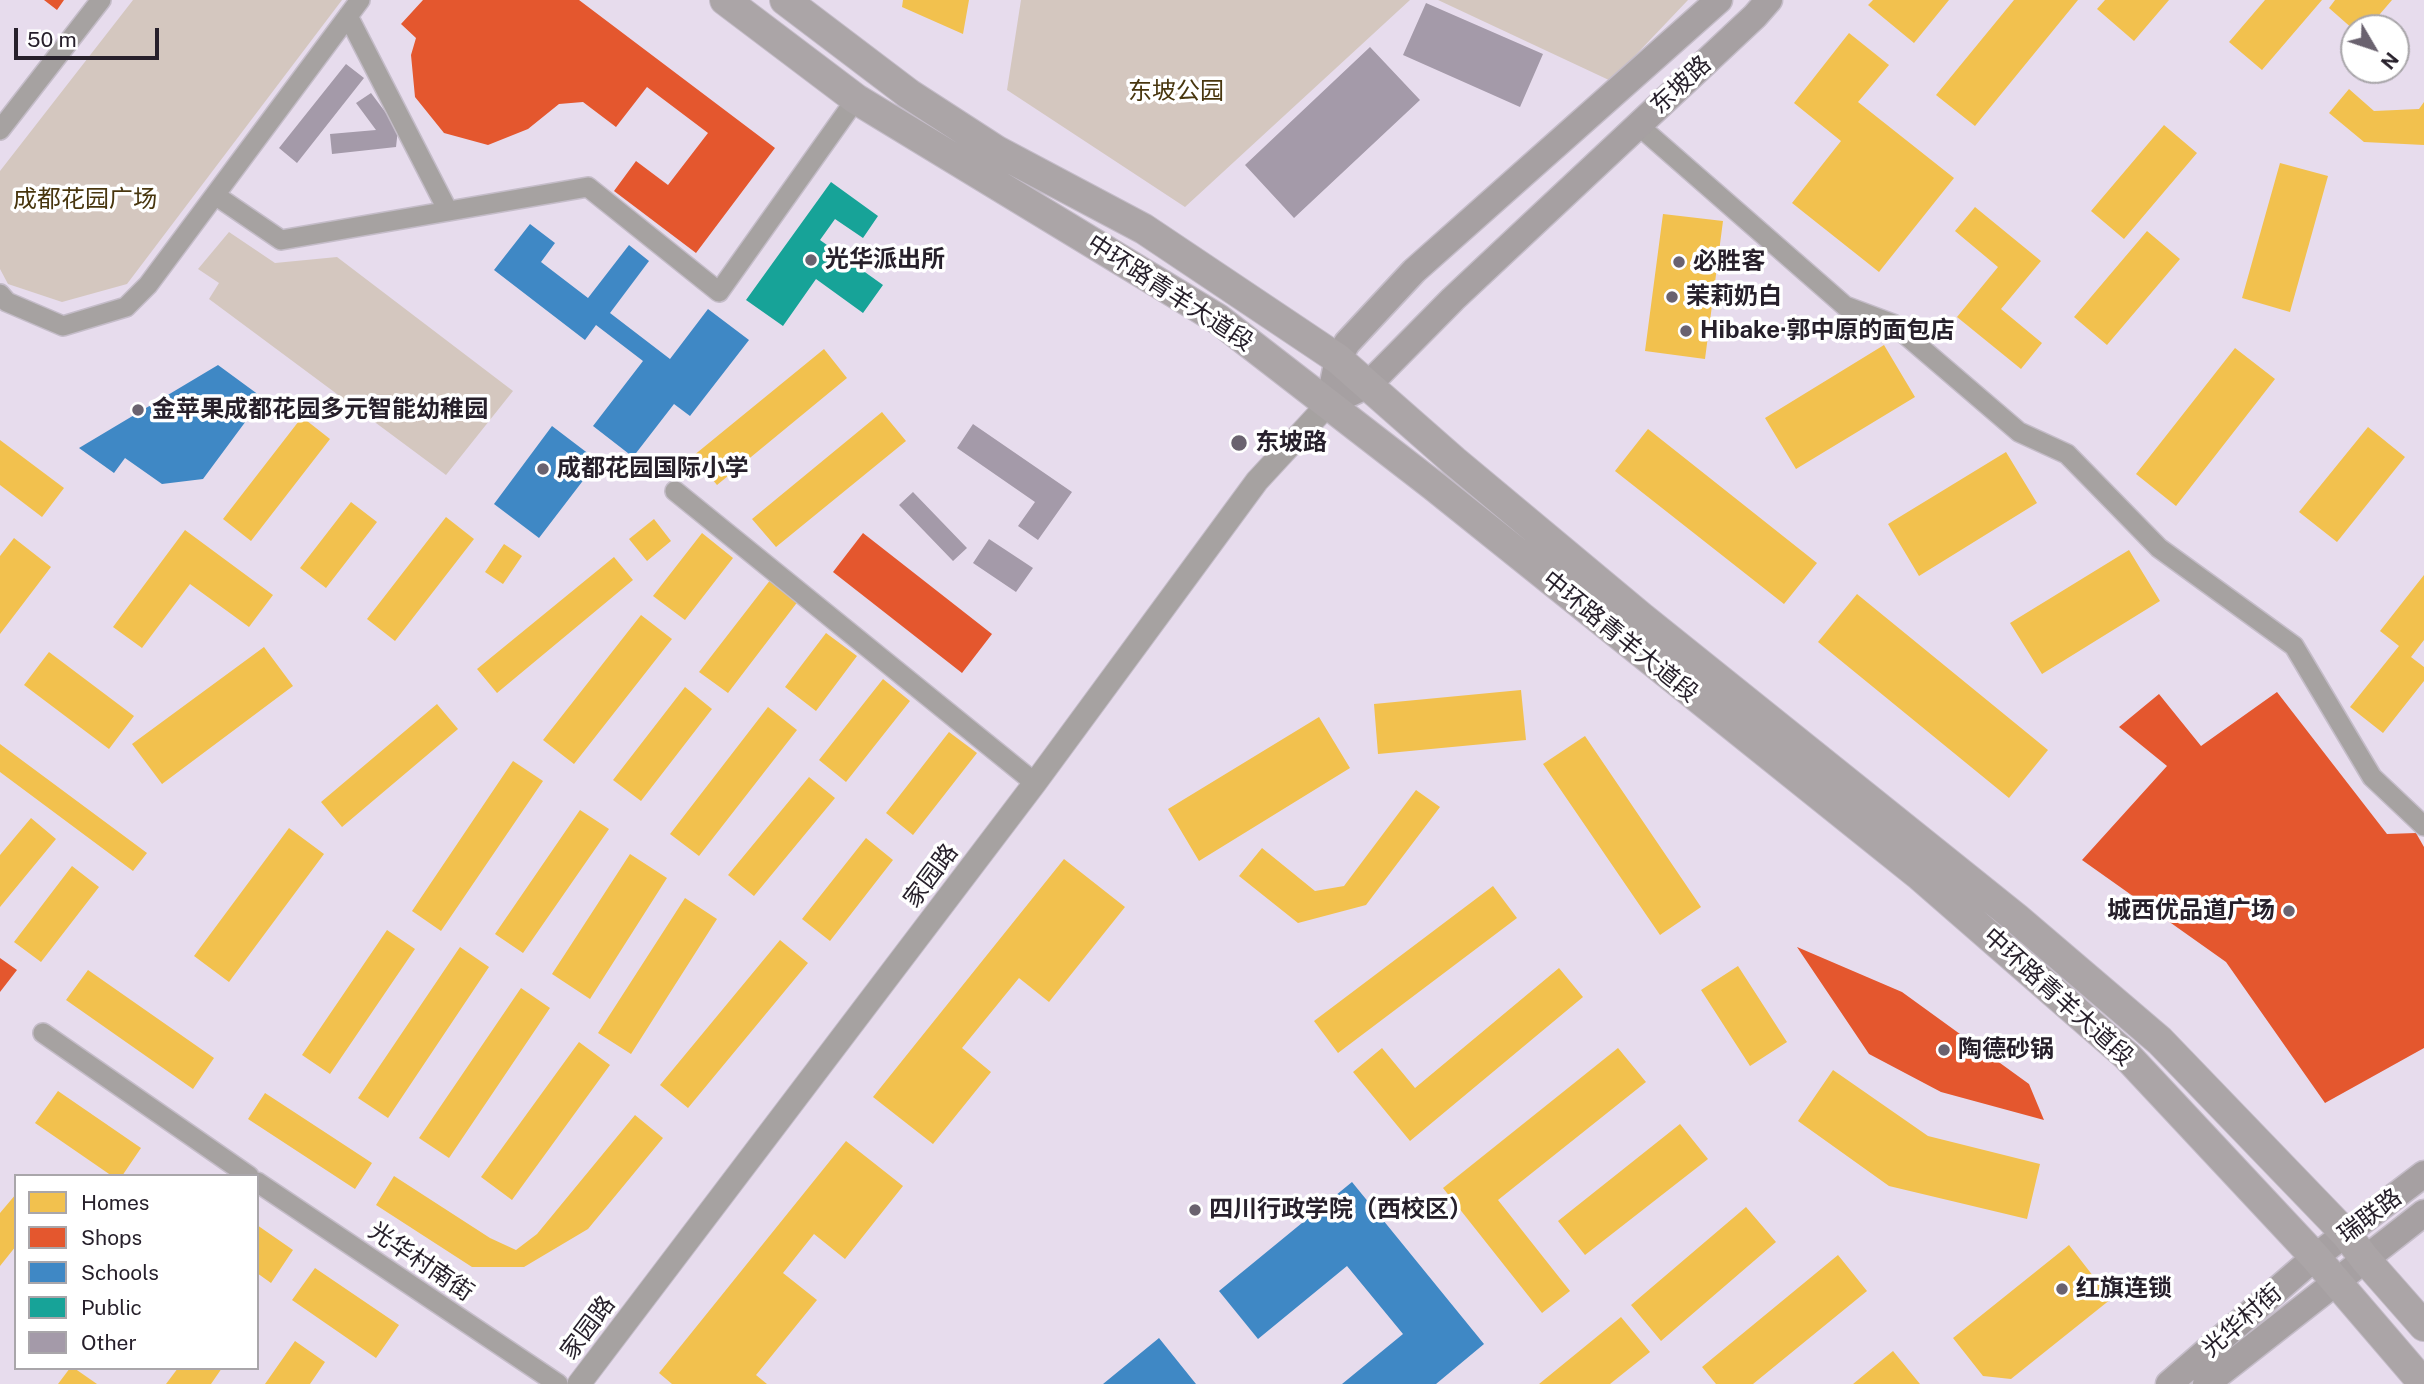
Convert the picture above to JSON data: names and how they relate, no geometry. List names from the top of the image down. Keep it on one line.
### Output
{"streets":{"main road":["东坡路","中环路青羊大道段","瑞联路","光华村街"],"street":["家园路","光华村南街"]},"crossings":[["东坡路","中环路青羊大道段"],["东坡路","家园路"],["中环路青羊大道段","家园路"],["中环路青羊大道段","瑞联路"],["中环路青羊大道段","光华村街"],["瑞联路","光华村街"]],"parks":["东坡公园","成都花园广场"],"places":["光华派出所","必胜客","茉莉奶白","Hibake·郭中原的面包店","金苹果成都花园多元智能幼稚园","东坡路","成都花园国际小学","城西优品道广场","陶德砂锅","四川行政学院（西校区）","红旗连锁"],"legend":["Homes","Shops","Schools","Public","Other"],"scale_bar":"50 m","north":"bottom right"}
